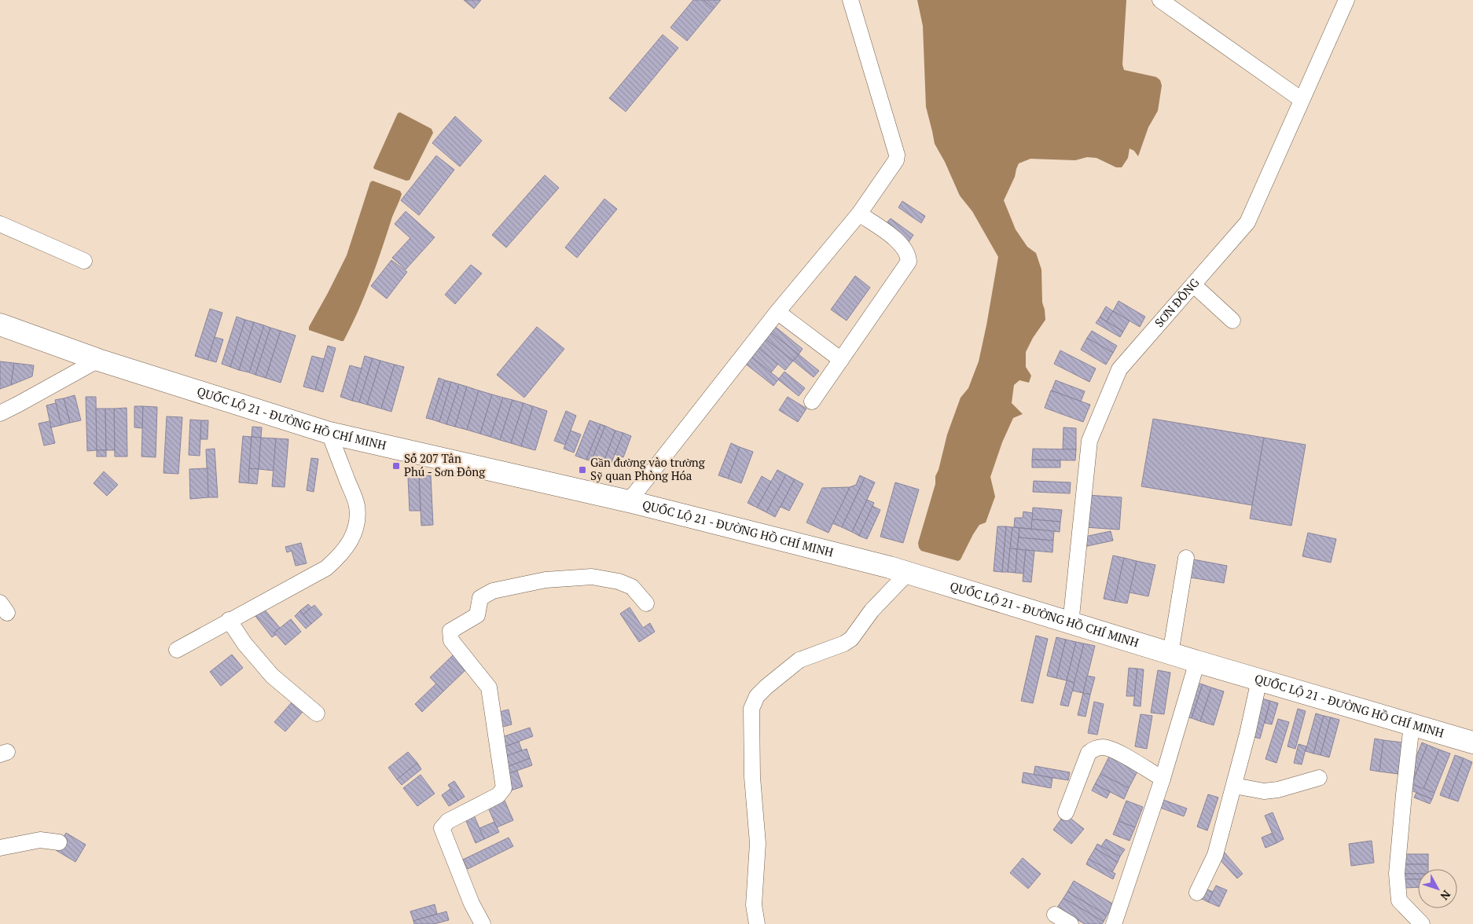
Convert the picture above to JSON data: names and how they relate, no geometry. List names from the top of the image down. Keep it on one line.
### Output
{"streets":{"highway":["QUỐC LỘ 21 - ĐƯỜNG HỒ CHÍ MINH"],"street":["SƠN ĐÔNG"]},"crossings":[["SƠN ĐÔNG","QUỐC LỘ 21 - ĐƯỜNG HỒ CHÍ MINH"]],"places":{"transit":["Số 207 Tân Phú - Sơn Đông","Gần đường vào trường Sỹ quan Phòng Hóa"]},"north":"bottom right"}
